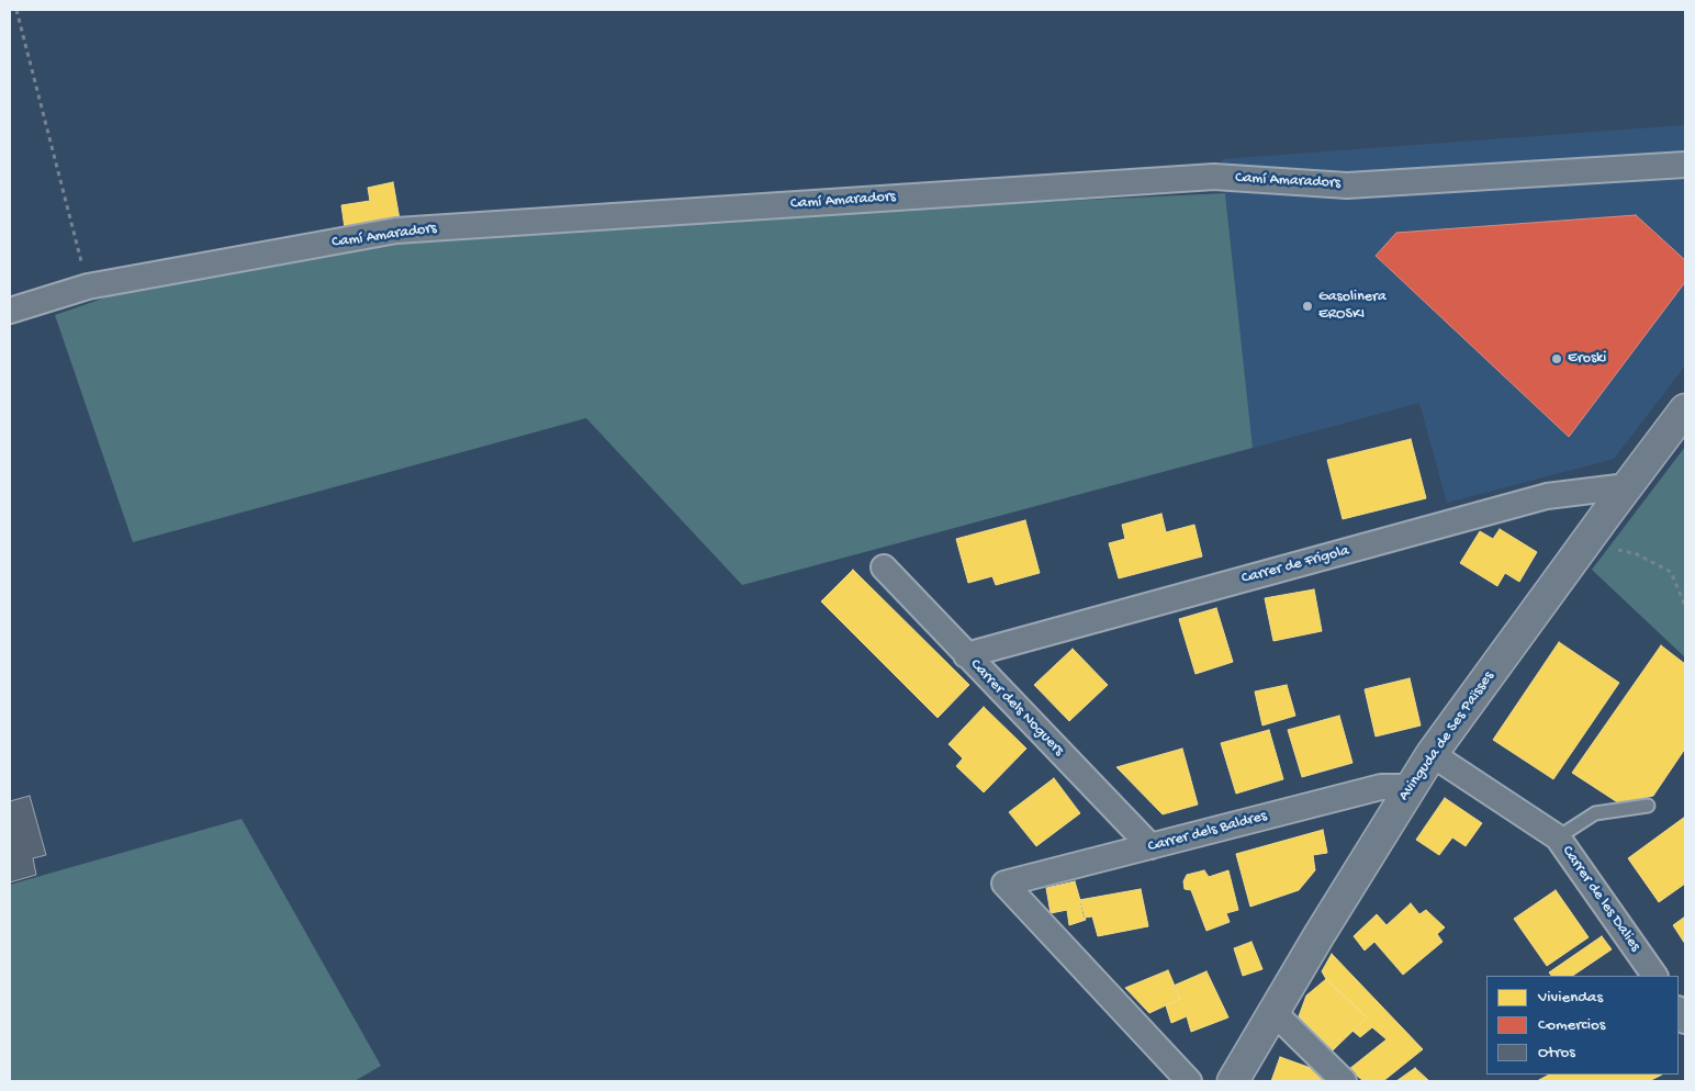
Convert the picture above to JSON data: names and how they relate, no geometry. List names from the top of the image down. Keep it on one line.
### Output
{"streets":{"main road":["Avinguda de Ses Païsses"],"street":["Camí Amaradors","Carrer de Frigola","Carrer dels Noguers","Carrer dels Baldres","Carrer de les Dalies"]},"crossings":[["Carrer de Frigola","Carrer dels Noguers"],["Carrer de Frigola","Avinguda de Ses Païsses"],["Carrer dels Noguers","Carrer dels Baldres"],["Avinguda de Ses Païsses","Carrer dels Baldres"],["Avinguda de Ses Païsses","Carrer de les Dalies"]],"places":["Gasolinera EROSKI","Eroski"],"legend":["Viviendas","Comercios","Otros"]}
